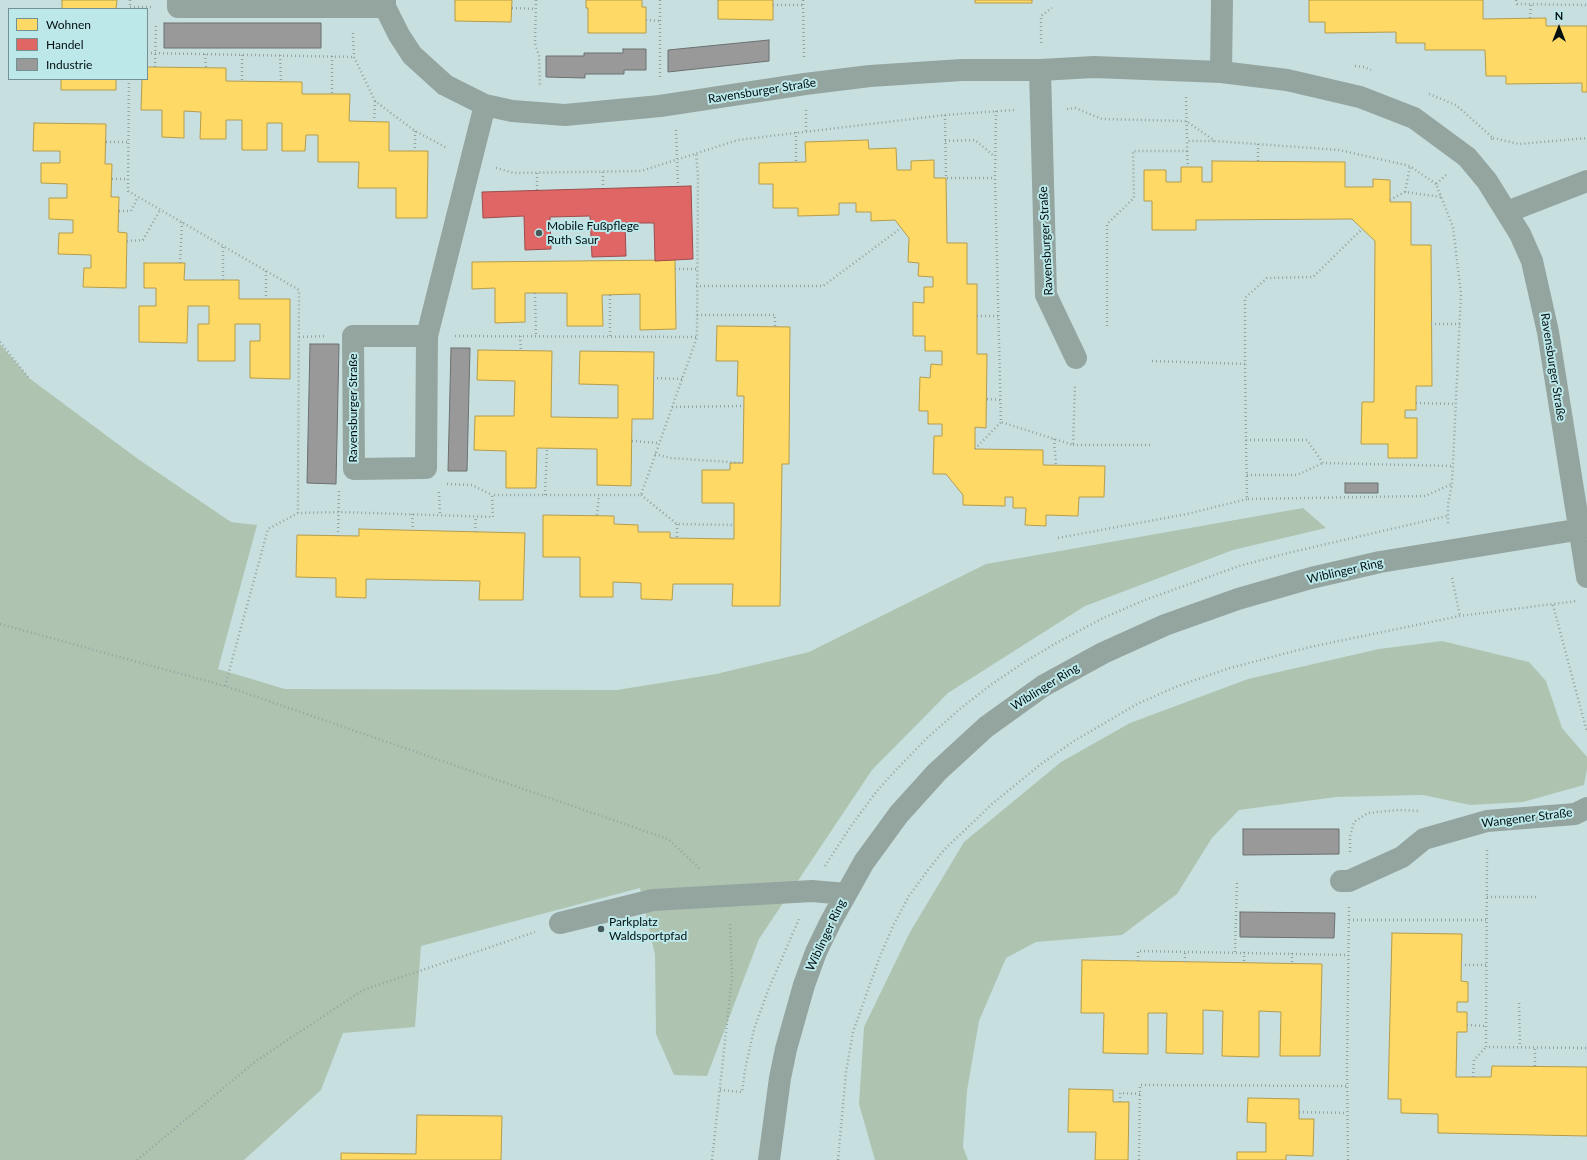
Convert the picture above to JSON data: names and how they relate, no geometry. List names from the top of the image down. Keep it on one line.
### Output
{"streets":{"street":["Ravensburger Straße","Wiblinger Ring","Wangener Straße"]},"crossings":[["Ravensburger Straße","Wiblinger Ring"]],"places":["Mobile Fußpflege Ruth Saur","Parkplatz Waldsportpfad"],"legend":["Wohnen","Handel","Industrie"],"north":"top"}
